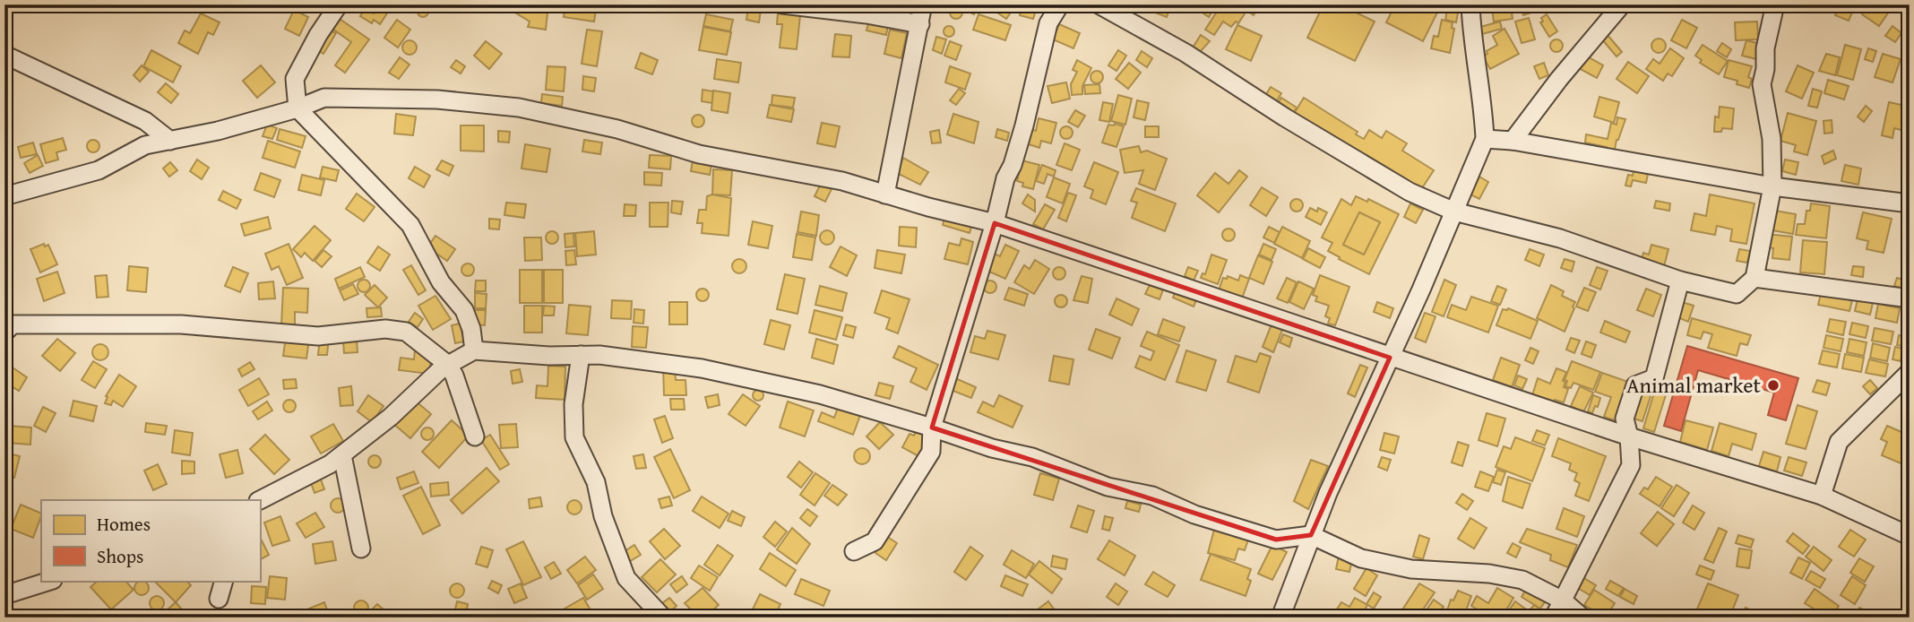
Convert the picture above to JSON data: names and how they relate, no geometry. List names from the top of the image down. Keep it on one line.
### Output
{"places":["Animal market"],"legend":["Homes","Shops"]}
